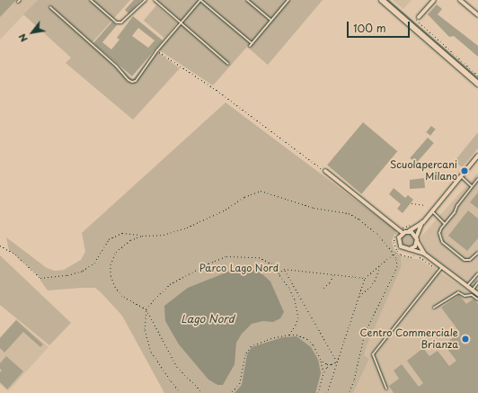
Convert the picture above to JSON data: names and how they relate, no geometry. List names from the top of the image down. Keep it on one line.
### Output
{"water":["Lago Nord"],"parks":["Parco Lago Nord"],"places":["Scuolapercani Milano","Centro Commerciale Brianza"],"scale_bar":"100 m","north":"bottom left"}
